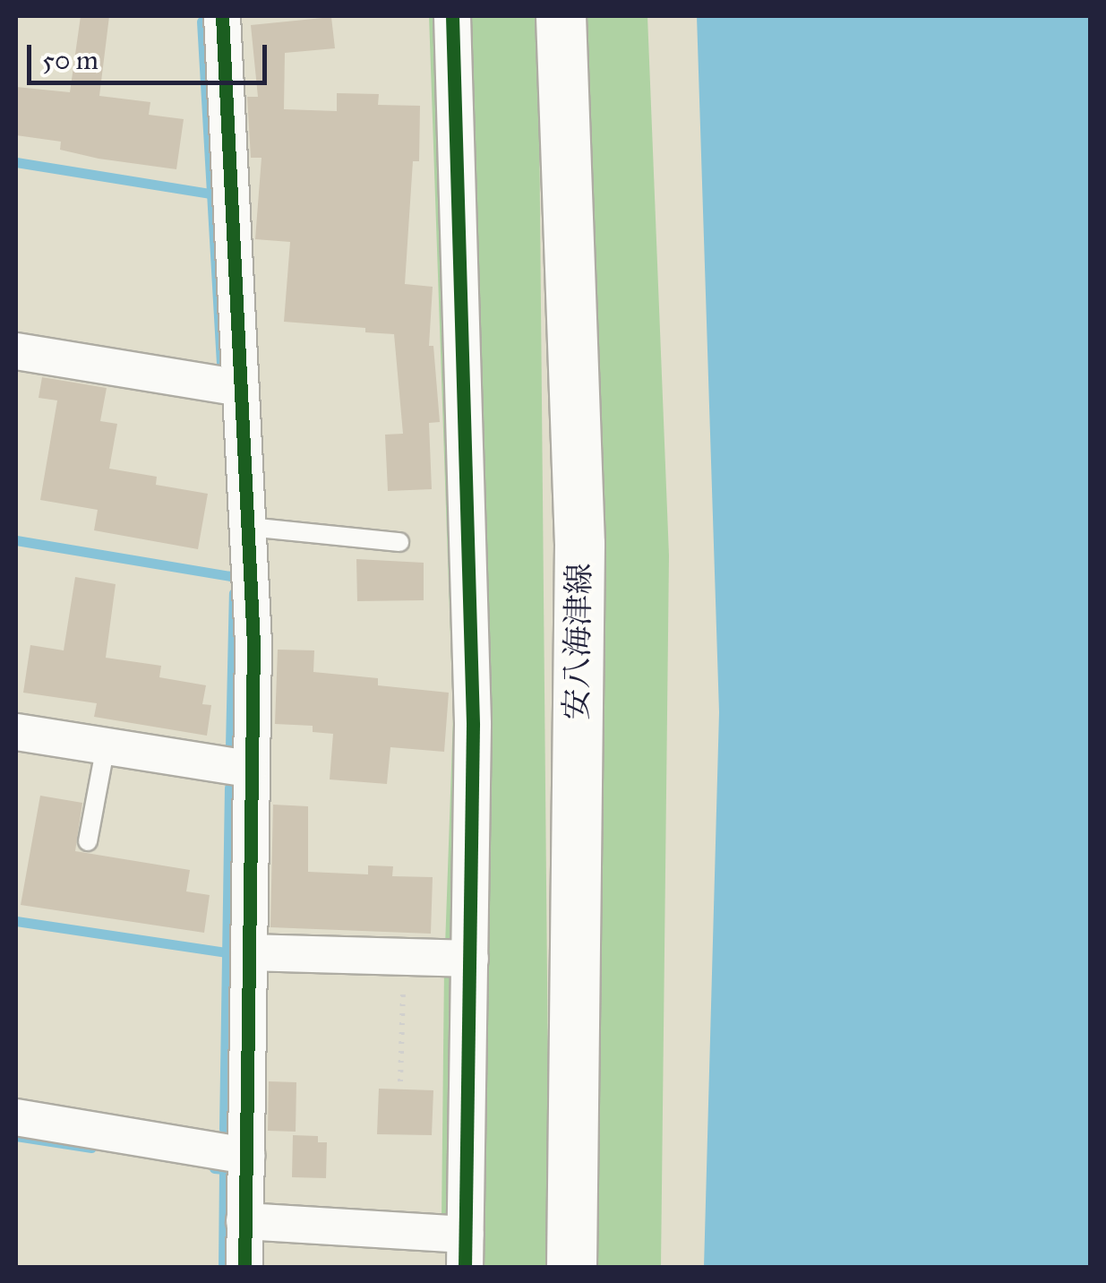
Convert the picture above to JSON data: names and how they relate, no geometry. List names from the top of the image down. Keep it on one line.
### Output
{"streets":{"main road":["安八海津線"]},"scale_bar":"50 m"}
